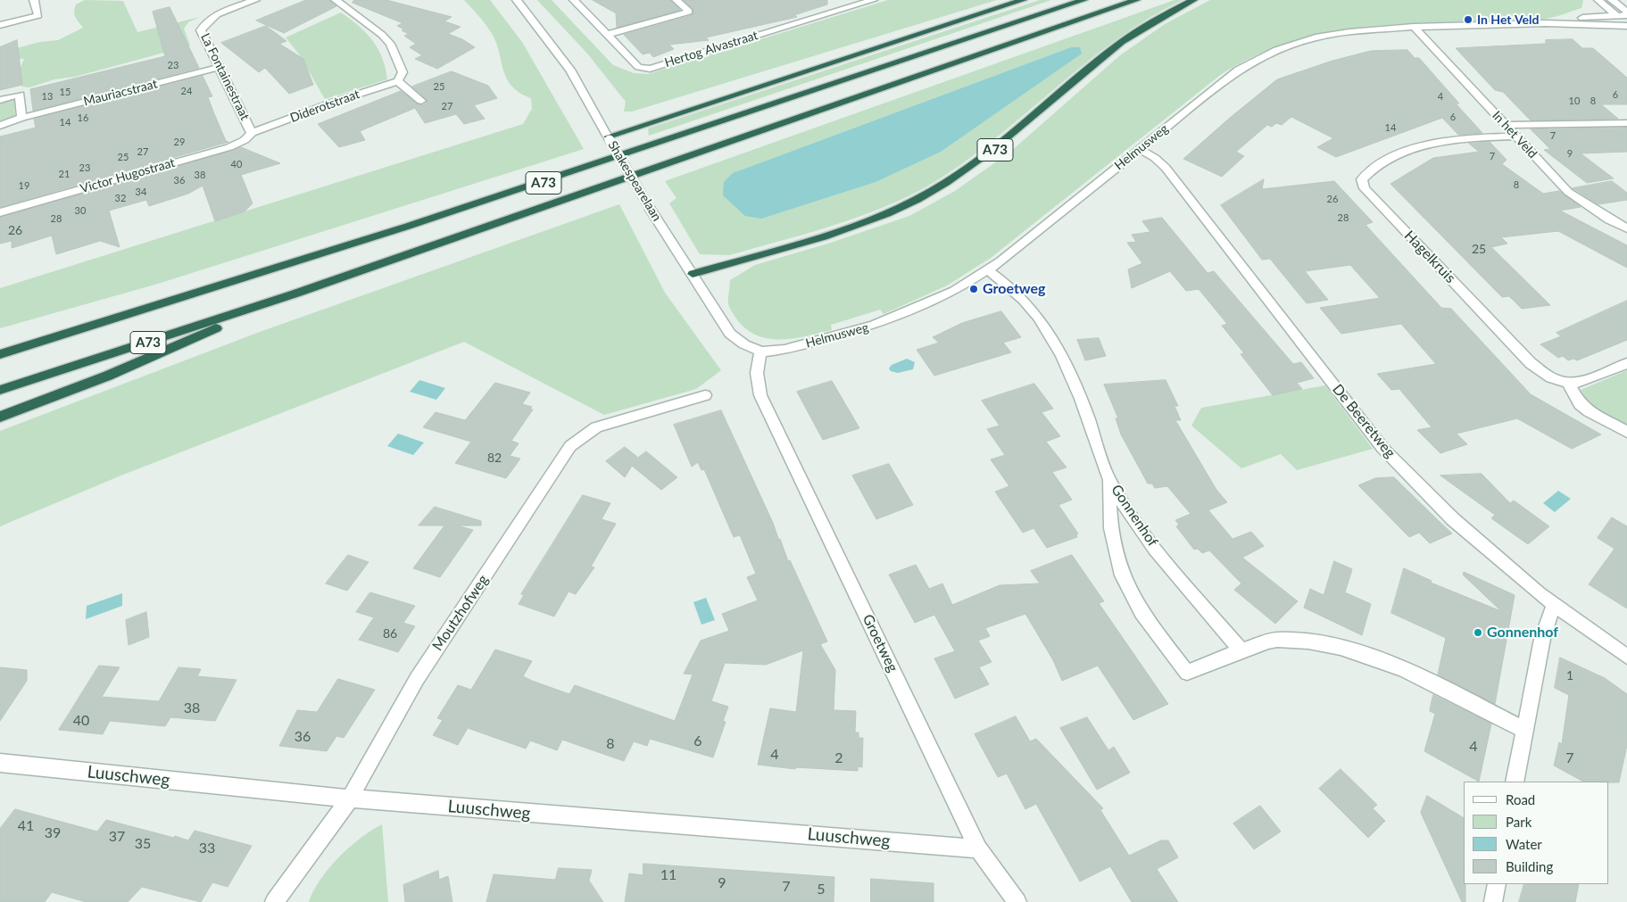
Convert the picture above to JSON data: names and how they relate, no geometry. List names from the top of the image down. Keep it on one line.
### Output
{"streets":{"highway":["A73"],"street":["Hertog Alvastraat","La Fontainestraat","Mauriacstraat","Diderotstraat","In het Veld","Helmusweg","Victor Hugostraat","Shakespearelaan","Hagelkruis","De Beeretweg","Gonnenhof","Moutzhofweg","Groetweg","Luuschweg"]},"crossings":[["La Fontainestraat","Mauriacstraat"],["La Fontainestraat","Diderotstraat"],["La Fontainestraat","Victor Hugostraat"],["Diderotstraat","Victor Hugostraat"],["In het Veld","Helmusweg"],["In het Veld","Hagelkruis"],["Helmusweg","Shakespearelaan"],["Helmusweg","De Beeretweg"],["Helmusweg","Gonnenhof"],["Helmusweg","Groetweg"],["A73","Shakespearelaan"],["Shakespearelaan","Groetweg"],["Moutzhofweg","Luuschweg"],["Groetweg","Luuschweg"]],"places":["In Het Veld","Groetweg","Gonnenhof"],"house_numbers":["23","25","24","15","6","13","4","10","8","27","6","16","14","14","7","29","27","9","7","25","40","23","21","38","36","8","19","34","32","26","30","28","28","26","25","82","86","1","38","40","36","6","8","4","4","2","7","41","39","37","35","33","11","9","7","5"],"legend":["Road","Park","Water","Building"]}
